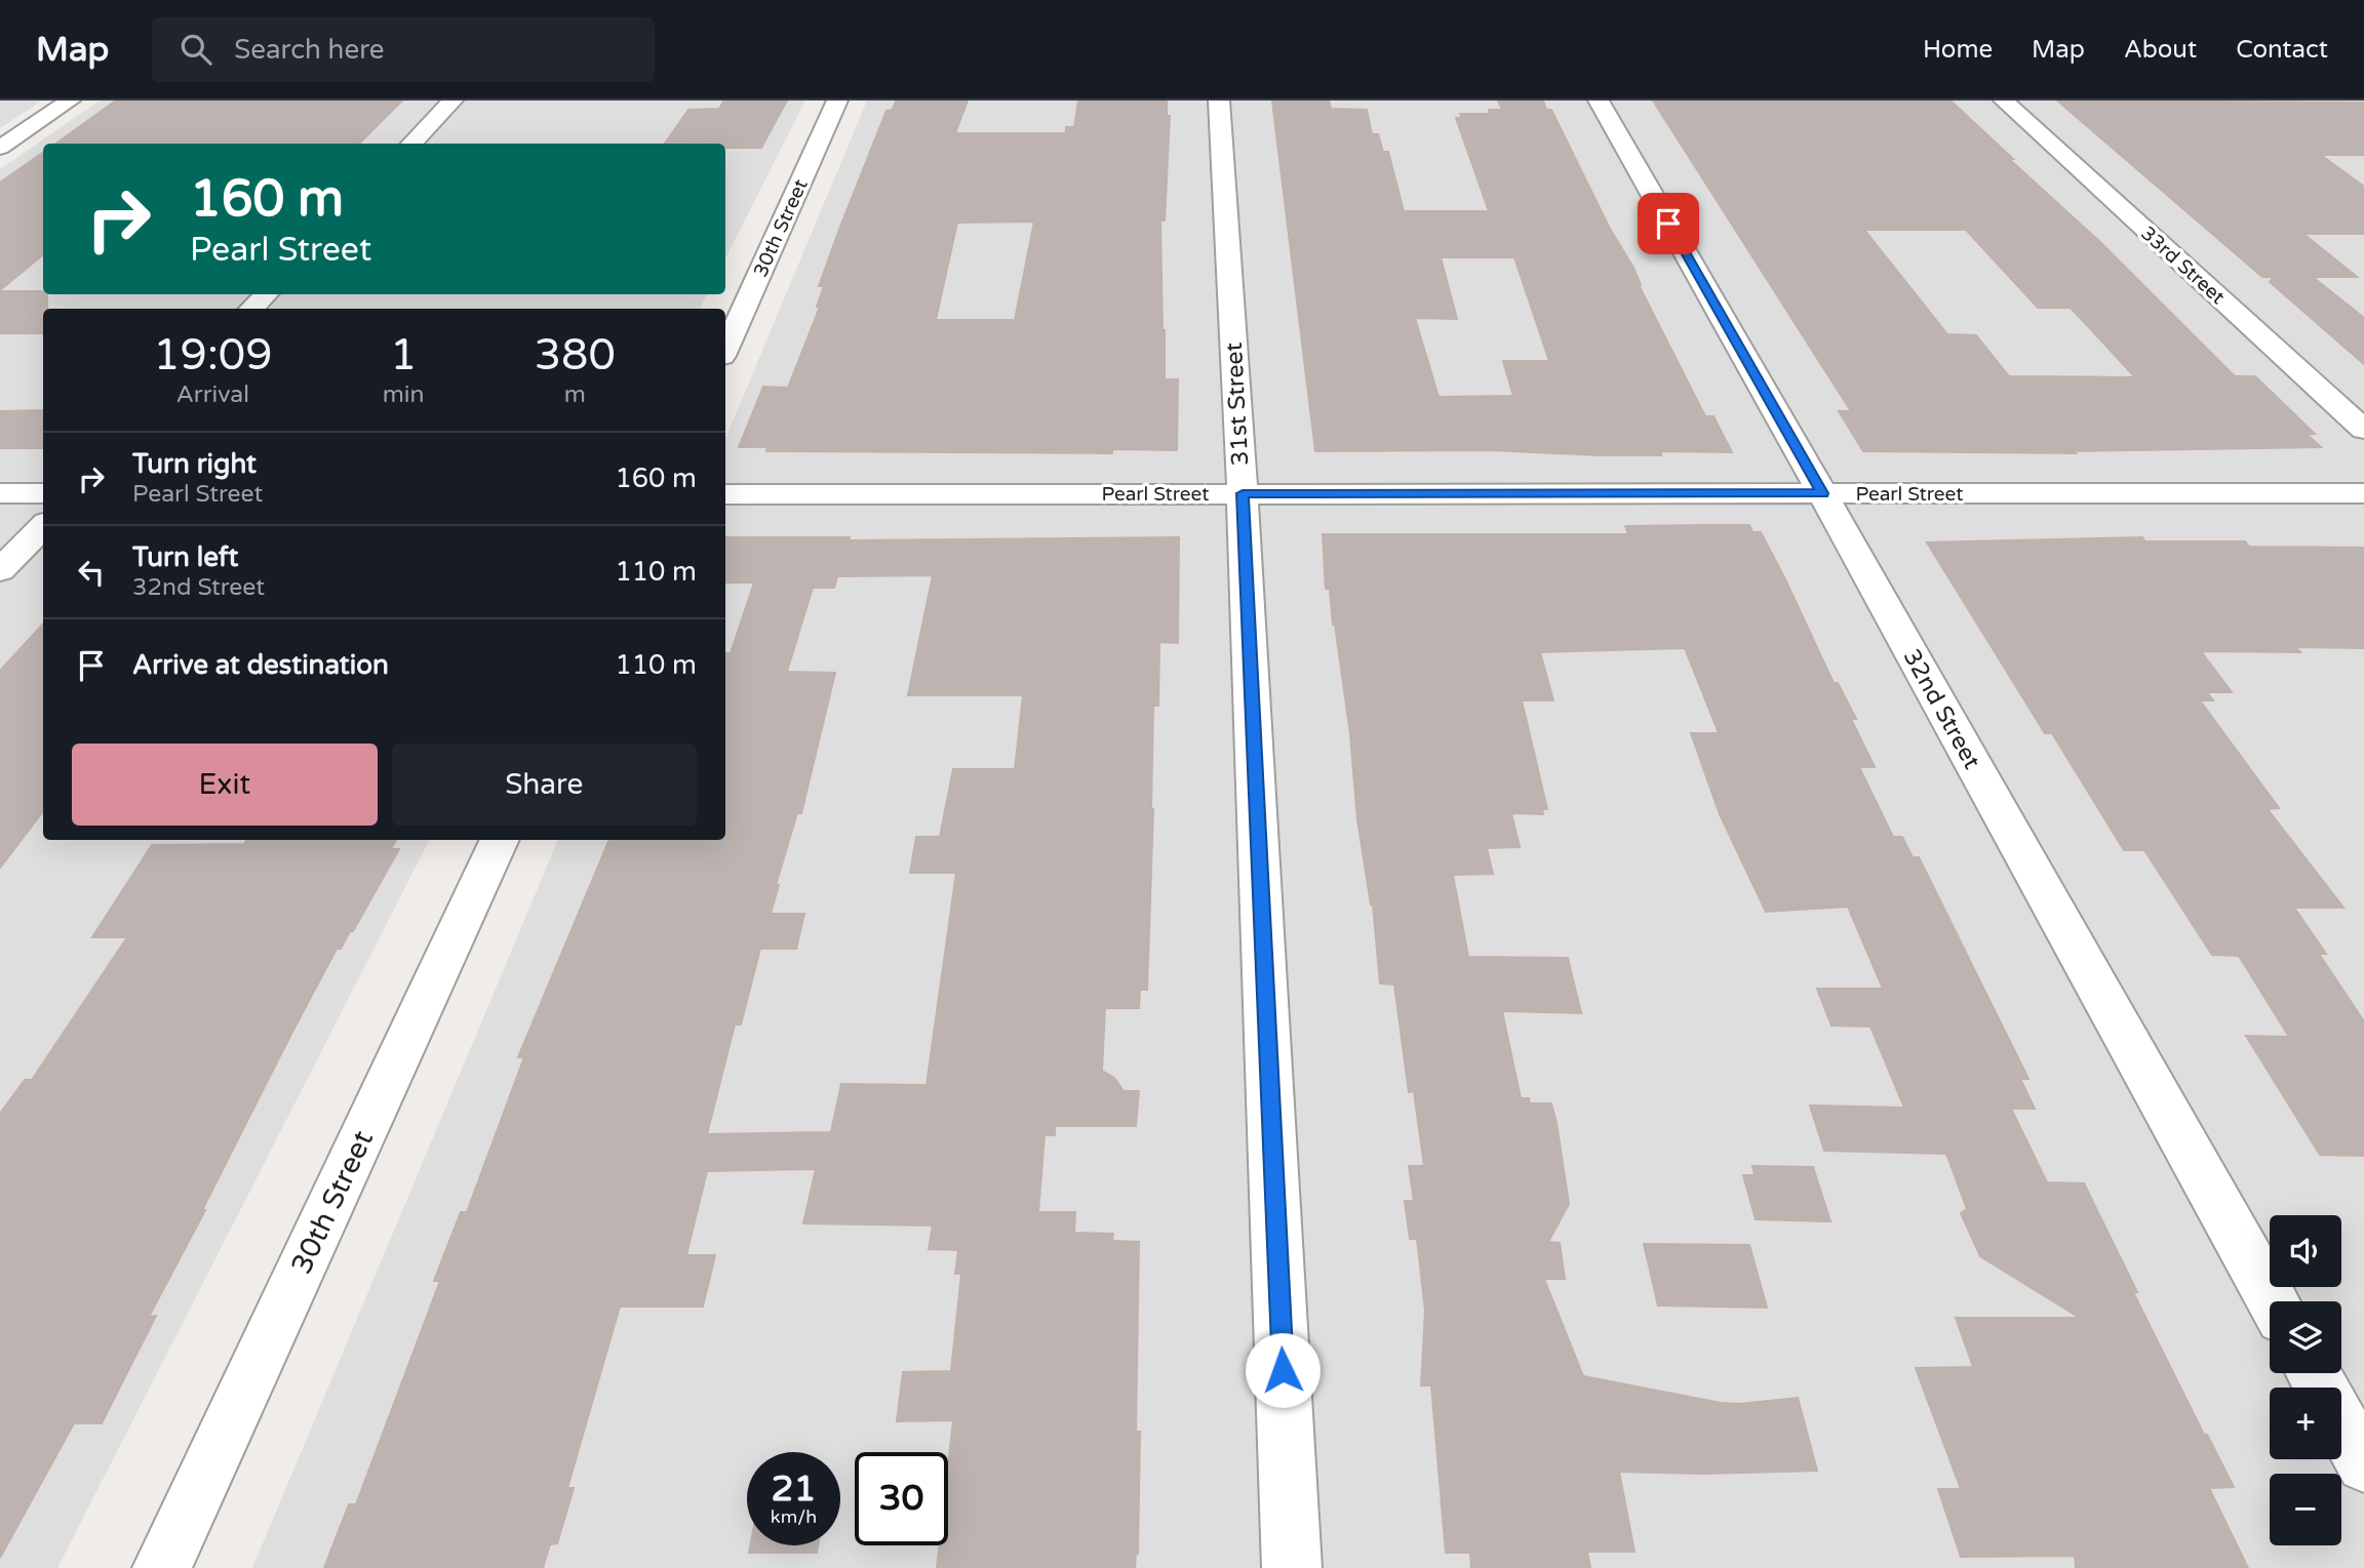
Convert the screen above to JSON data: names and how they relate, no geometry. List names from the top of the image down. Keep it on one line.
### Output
{"streets":{"street":["30th Street","33rd Street","31st Street","Pearl Street","32nd Street"]},"crossings":[["31st Street","Pearl Street"],["Pearl Street","32nd Street"]],"page":{"header":"Map","search":"Search here","nav":["Home","Map","About","Contact"],"turn":["160 m","Pearl Street"],"eta":["19:09","Arrival","1","min","380","m"],"list":[{"name":"Turn right","note":"Pearl Street","value":"160 m"},{"name":"Turn left","note":"32nd Street","value":"110 m"},{"name":"Arrive at destination","value":"110 m"}],"buttons":["Exit","Share"],"map_buttons":["+","−"],"speed":"21 km/h","limit":"30"}}
